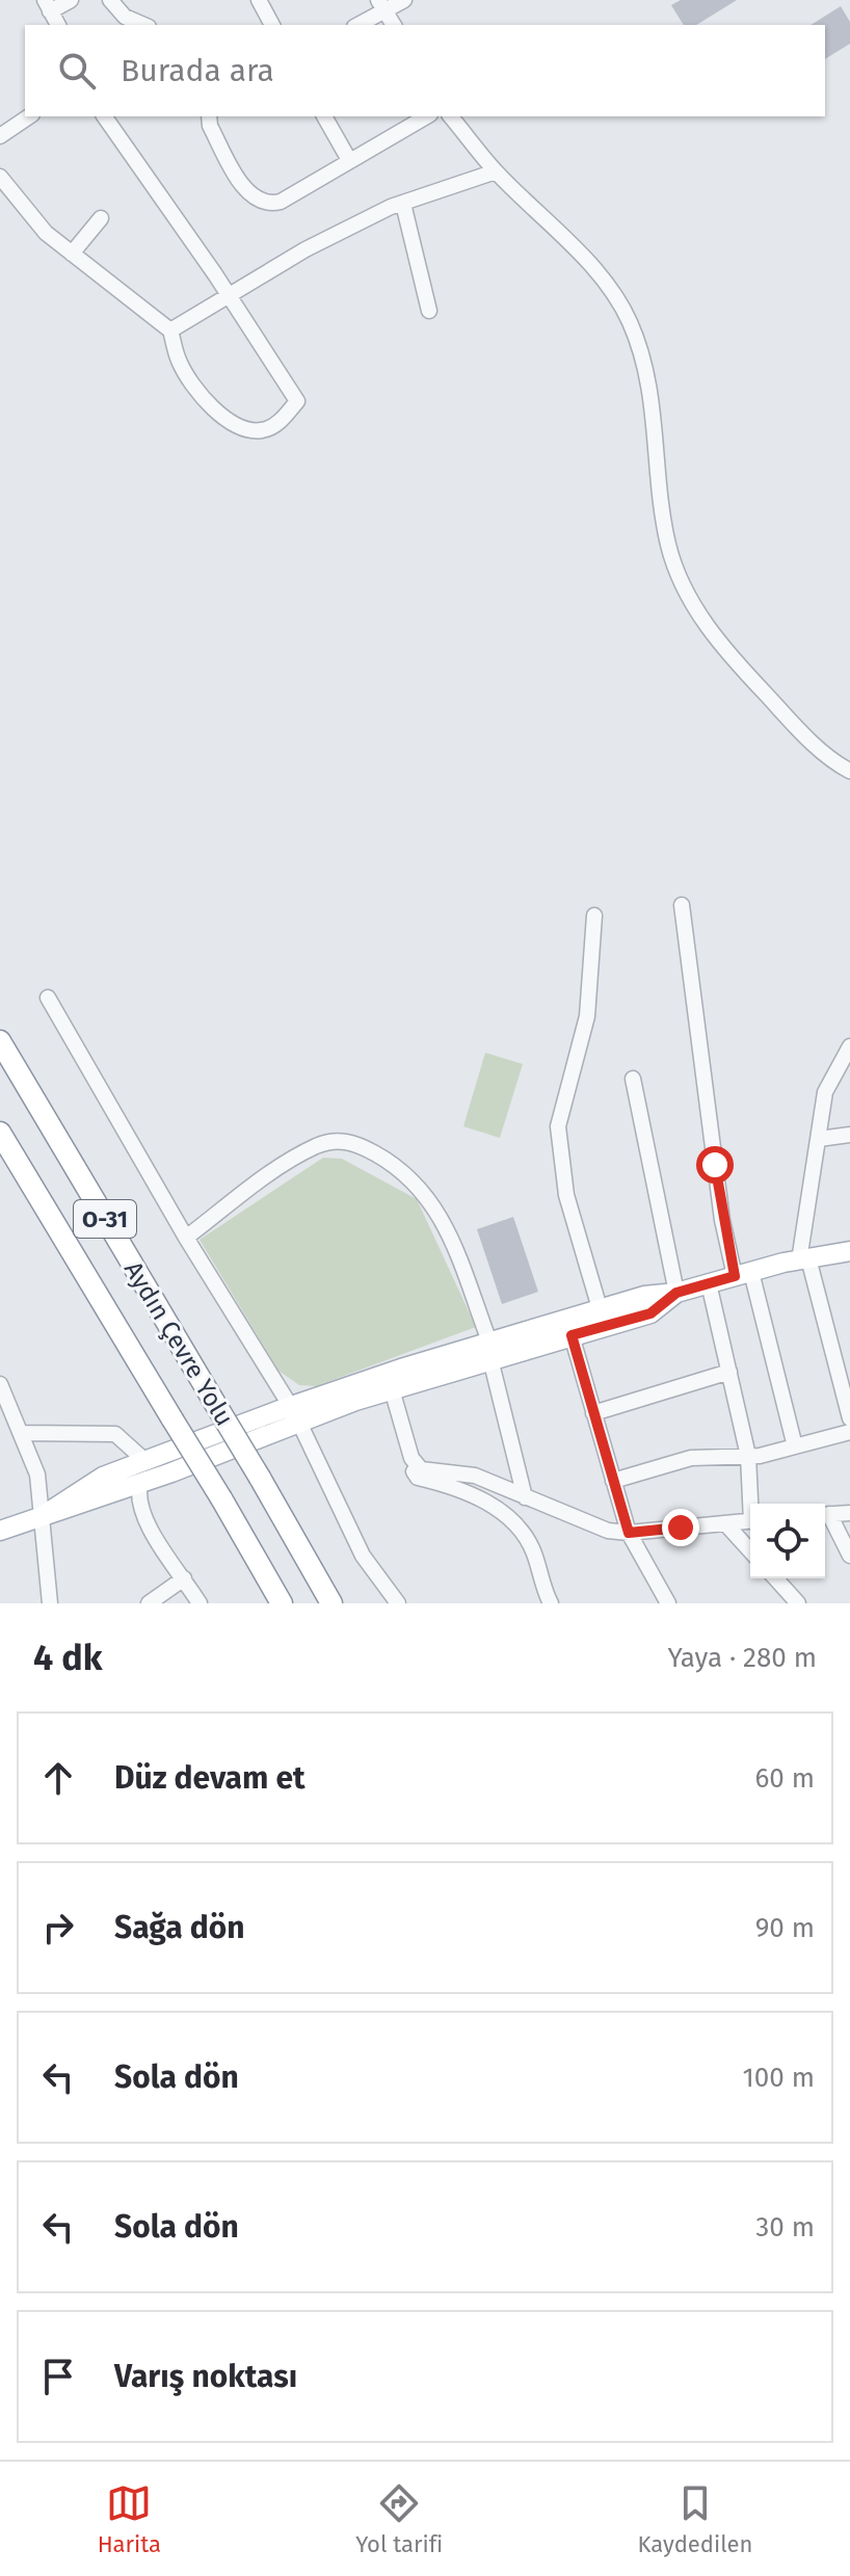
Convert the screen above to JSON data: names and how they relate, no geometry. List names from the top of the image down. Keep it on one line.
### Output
{"streets":{"highway":["O-31","Aydın Çevre Yolu"]},"page":{"search":"Burada ara","heading":["4 dk","Yaya · 280 m"],"list":[["Düz devam et","60 m"],["Sağa dön","90 m"],["Sola dön","100 m"],["Sola dön","30 m"],"Varış noktası"],"nav":["Harita","Yol tarifi","Kaydedilen"]}}
